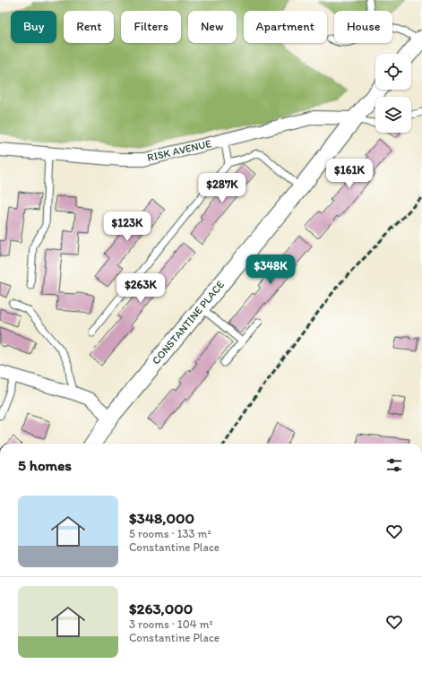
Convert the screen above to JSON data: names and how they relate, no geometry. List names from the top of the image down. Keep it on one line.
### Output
{"streets":{"street":["RISK AVENUE","CONSTANTINE PLACE"]},"crossings":[["RISK AVENUE","CONSTANTINE PLACE"]],"page":{"chip":["Buy","Rent","Filters","New","Apartment","House"],"price":["$161K","$287K","$123K","$348K","$263K"],"heading":"5 homes","list":[{"name":"$348,000","note":"5 rooms · 133 m² · Constantine Place"},{"name":"$263,000","note":"3 rooms · 104 m² · Constantine Place"}]}}
